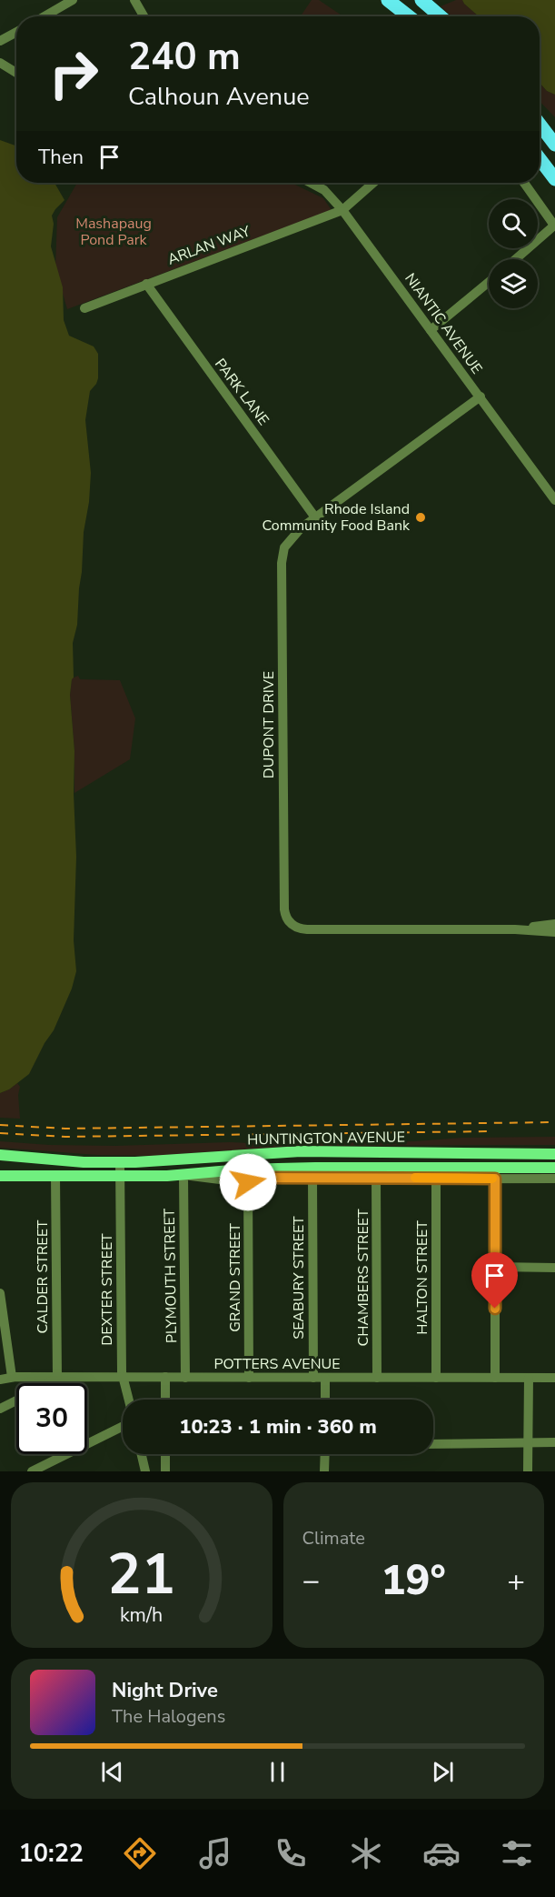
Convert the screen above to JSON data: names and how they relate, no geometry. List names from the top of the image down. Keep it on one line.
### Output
{"streets":{"main road":["HUNTINGTON AVENUE"],"street":["ARLAN WAY","NIANTIC AVENUE","PARK LANE","DUPONT DRIVE","PLYMOUTH STREET","CALDER STREET","GRAND STREET","SEABURY STREET","CHAMBERS STREET","HALTON STREET","DEXTER STREET","POTTERS AVENUE"]},"crossings":[["ARLAN WAY","NIANTIC AVENUE"],["ARLAN WAY","PARK LANE"],["NIANTIC AVENUE","DUPONT DRIVE"],["PARK LANE","DUPONT DRIVE"],["HUNTINGTON AVENUE","PLYMOUTH STREET"],["HUNTINGTON AVENUE","CALDER STREET"],["HUNTINGTON AVENUE","GRAND STREET"],["HUNTINGTON AVENUE","SEABURY STREET"],["HUNTINGTON AVENUE","CHAMBERS STREET"],["HUNTINGTON AVENUE","HALTON STREET"],["HUNTINGTON AVENUE","DEXTER STREET"],["PLYMOUTH STREET","POTTERS AVENUE"],["CALDER STREET","POTTERS AVENUE"],["GRAND STREET","POTTERS AVENUE"],["SEABURY STREET","POTTERS AVENUE"],["CHAMBERS STREET","POTTERS AVENUE"],["HALTON STREET","POTTERS AVENUE"],["DEXTER STREET","POTTERS AVENUE"]],"parks":["Mashapaug Pond Park"],"places":["Rhode Island Community Food Bank"],"page":{"turn":["240 m","Calhoun Avenue"],"then":"Then","limit":"30","trip":"10:23 · 1 min · 360 m","tile":"Climate","heat":["−","19°","+"],"song":["Night Drive","The Halogens"],"tabs":"10:22","gauge":["21","km/h"]}}
